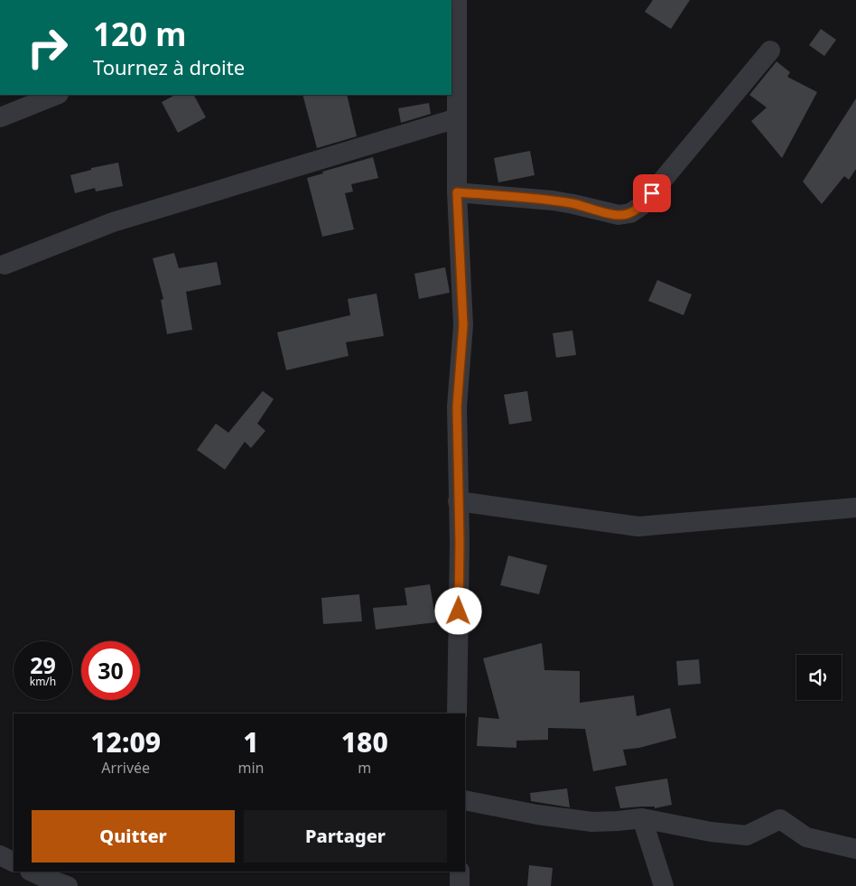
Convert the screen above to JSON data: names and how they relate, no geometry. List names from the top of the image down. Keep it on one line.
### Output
{"page":{"turn":["120 m","Tournez à droite"],"speed":"29 km/h","limit":"30","eta":["12:09","Arrivée","1","min","180","m"],"buttons":["Quitter","Partager"]}}
